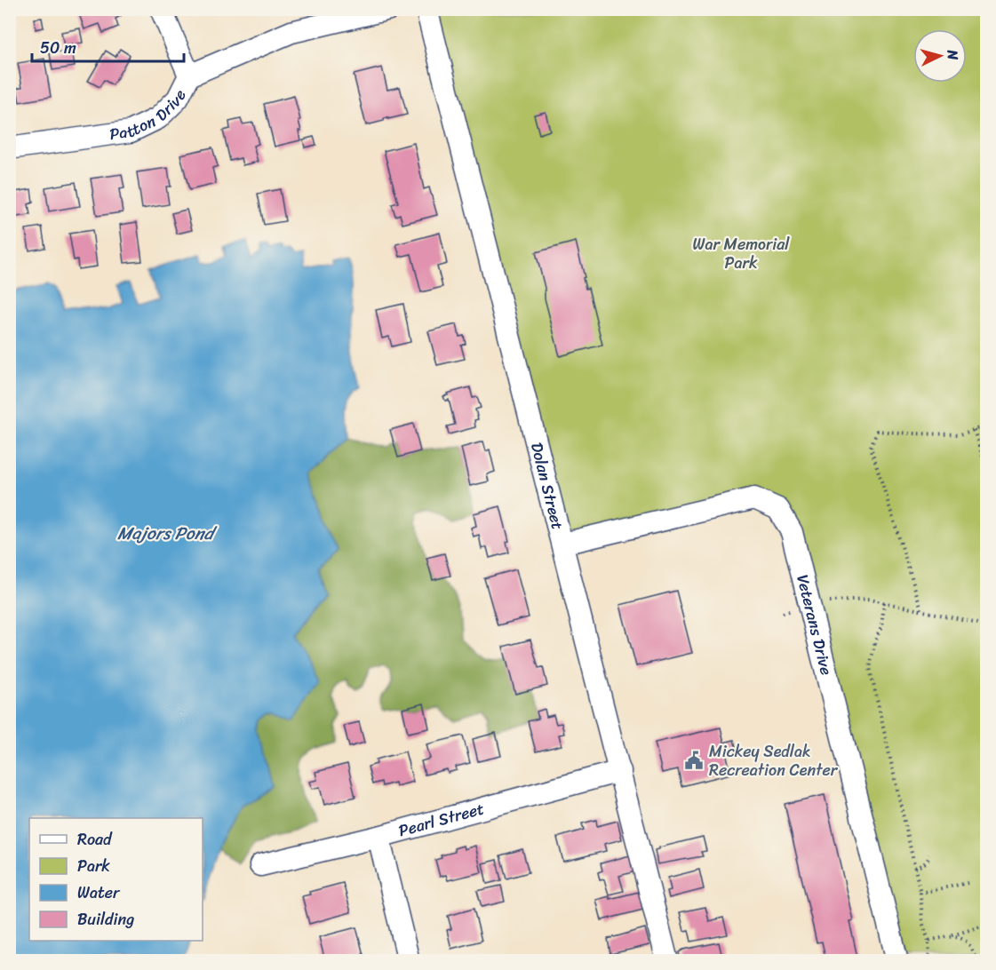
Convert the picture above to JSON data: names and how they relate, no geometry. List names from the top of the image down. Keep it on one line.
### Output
{"streets":{"street":["Patton Drive","Dolan Street","Veterans Drive","Pearl Street"]},"crossings":[["Dolan Street","Veterans Drive"],["Dolan Street","Pearl Street"]],"water":["Majors Pond"],"parks":["War Memorial Park"],"places":{"public building":["Mickey Sedlak Recreation Center"]},"legend":["Road","Park","Water","Building"],"scale_bar":"50 m","north":"right"}
